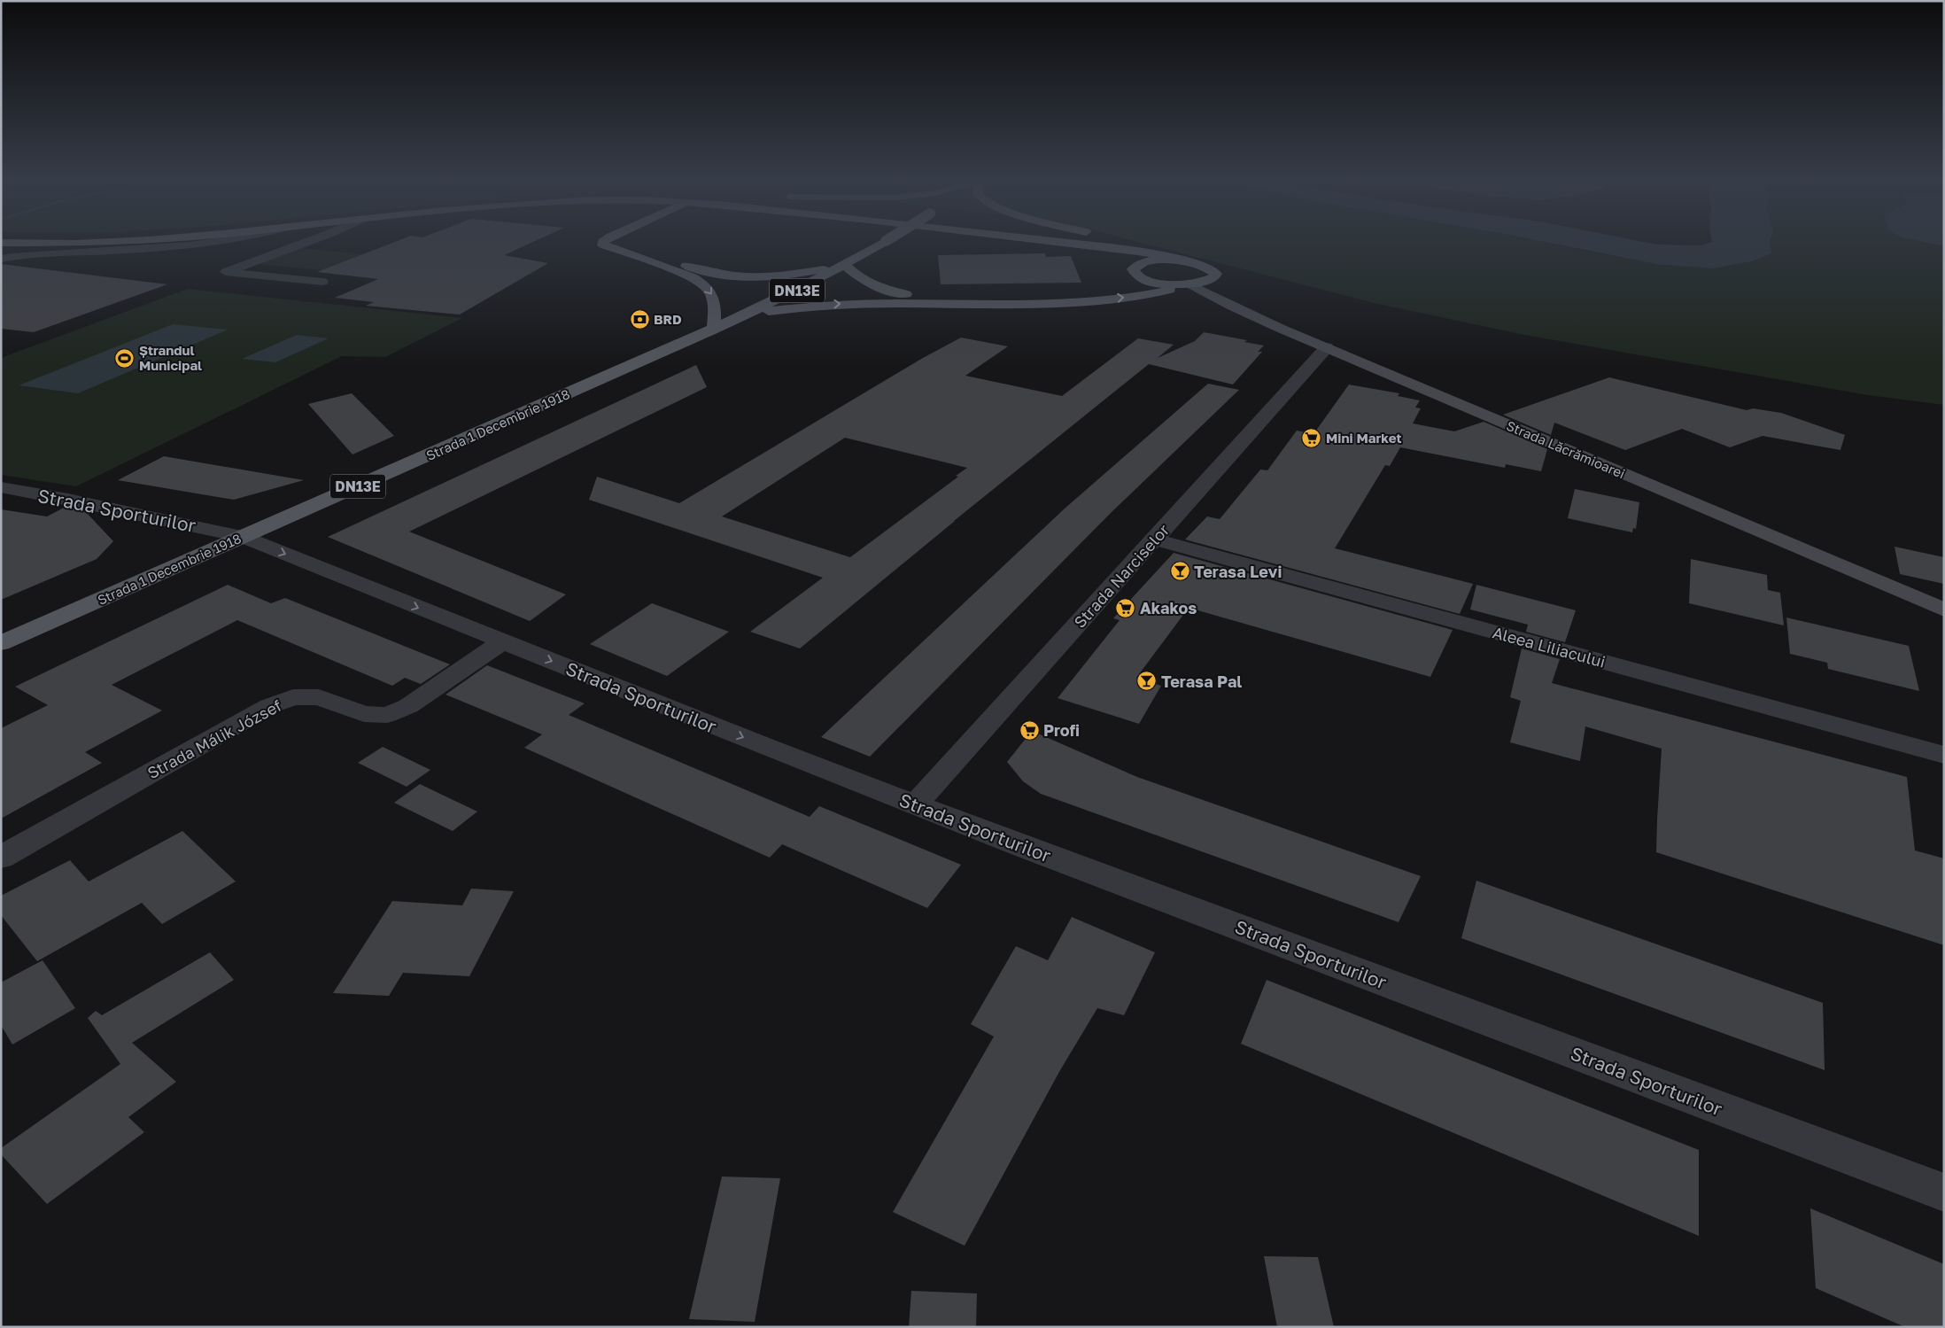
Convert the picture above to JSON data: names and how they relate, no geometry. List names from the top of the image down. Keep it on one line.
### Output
{"streets":{"main road":["DN13E","Strada 1 Decembrie 1918","Strada Lăcrămioarei"],"street":["Strada Sporturilor","Strada Narciselor","Aleea Liliacului","Strada Málik József"]},"crossings":[["Strada 1 Decembrie 1918","Strada Sporturilor"],["Strada Lăcrămioarei","Strada Narciselor"],["Strada Sporturilor","Strada Narciselor"],["Strada Sporturilor","Strada Málik József"],["Strada Narciselor","Aleea Liliacului"]],"places":{"bank":["BRD"],"sports":["Ștrandul Municipal"],"supermarket":["Mini Market","Akakos","Profi"],"bar":["Terasa Levi","Terasa Pal"]}}
